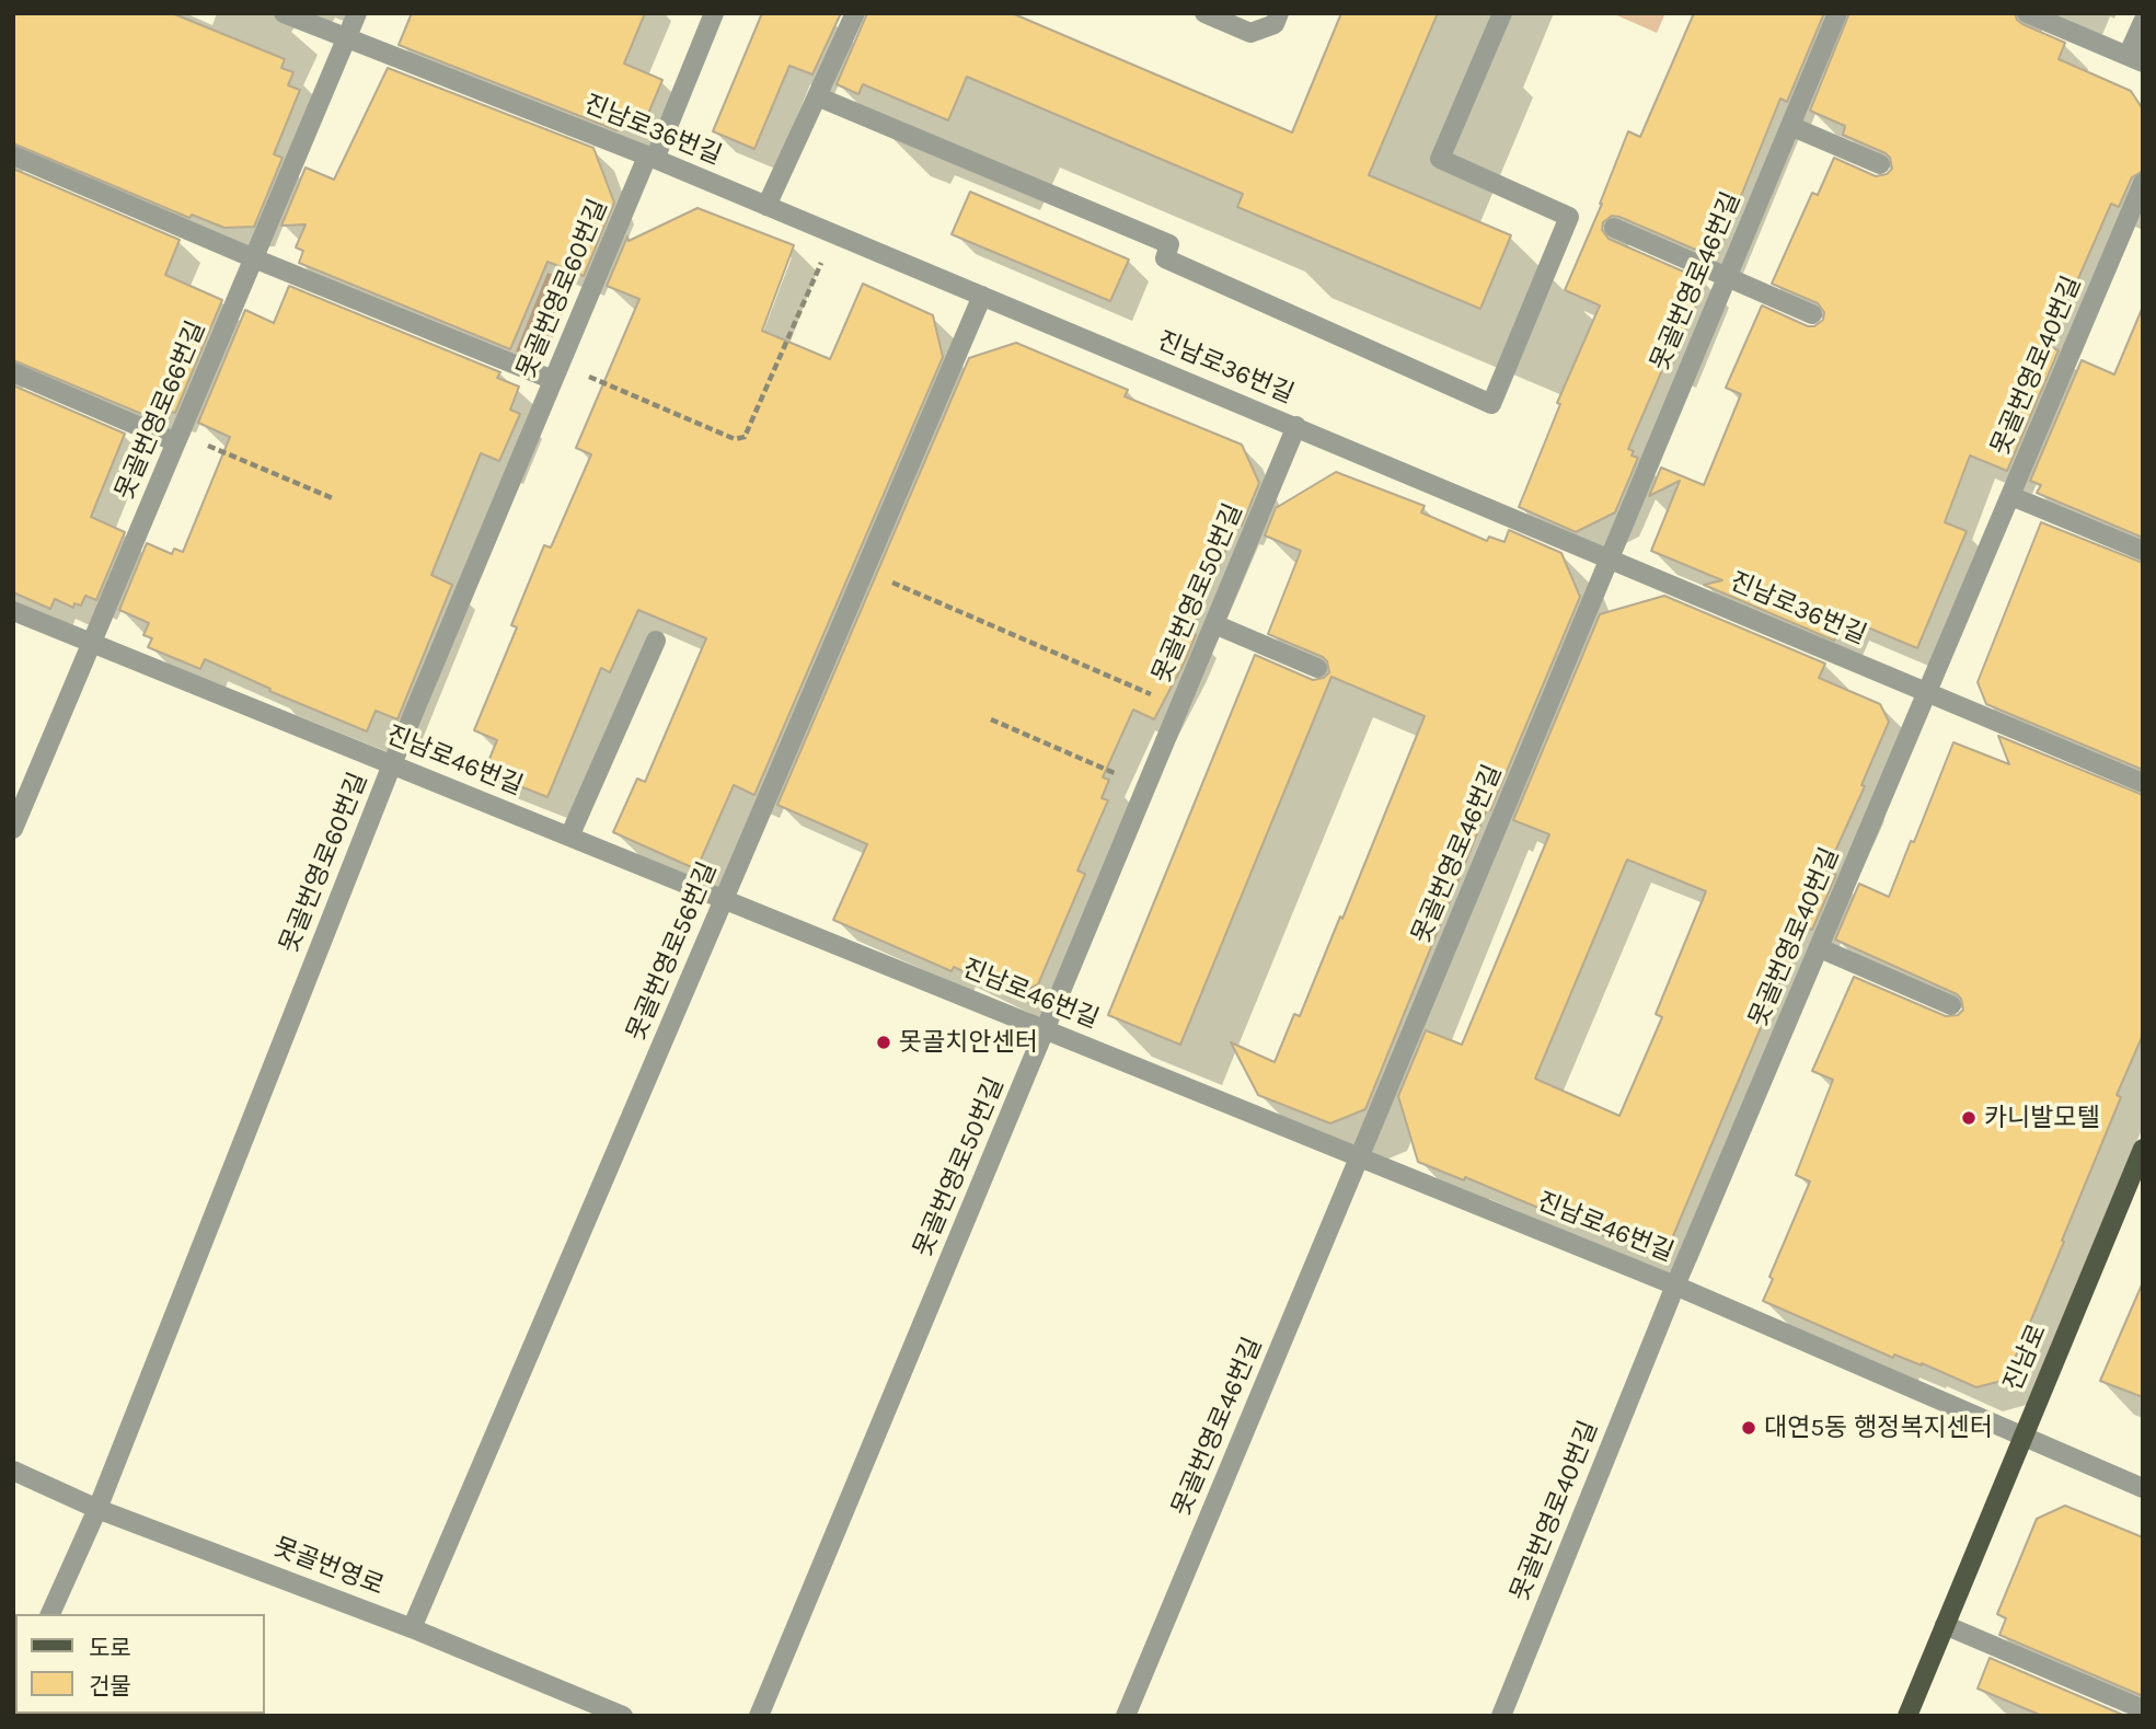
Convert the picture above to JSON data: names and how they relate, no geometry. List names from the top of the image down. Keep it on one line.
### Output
{"streets":{"main road":["진남로"],"street":["진남로36번길","못골번영로46번길","못골번영로60번길","못골번영로40번길","못골번영로66번길","못골번영로50번길","진남로46번길","못골번영로56번길","못골번영로"]},"crossings":[["진남로36번길","못골번영로46번길"],["진남로36번길","못골번영로60번길"],["진남로36번길","못골번영로40번길"],["진남로36번길","못골번영로66번길"],["진남로36번길","못골번영로50번길"],["진남로36번길","못골번영로56번길"],["못골번영로46번길","진남로46번길"],["못골번영로60번길","진남로46번길"],["못골번영로60번길","못골번영로"],["못골번영로40번길","진남로46번길"],["못골번영로66번길","진남로46번길"],["못골번영로50번길","진남로46번길"],["진남로46번길","못골번영로56번길"],["진남로46번길","진남로"],["못골번영로56번길","못골번영로"]],"places":["못골치안센터","카니발모텔","대연5동 행정복지센터"],"legend":["도로","건물"]}
